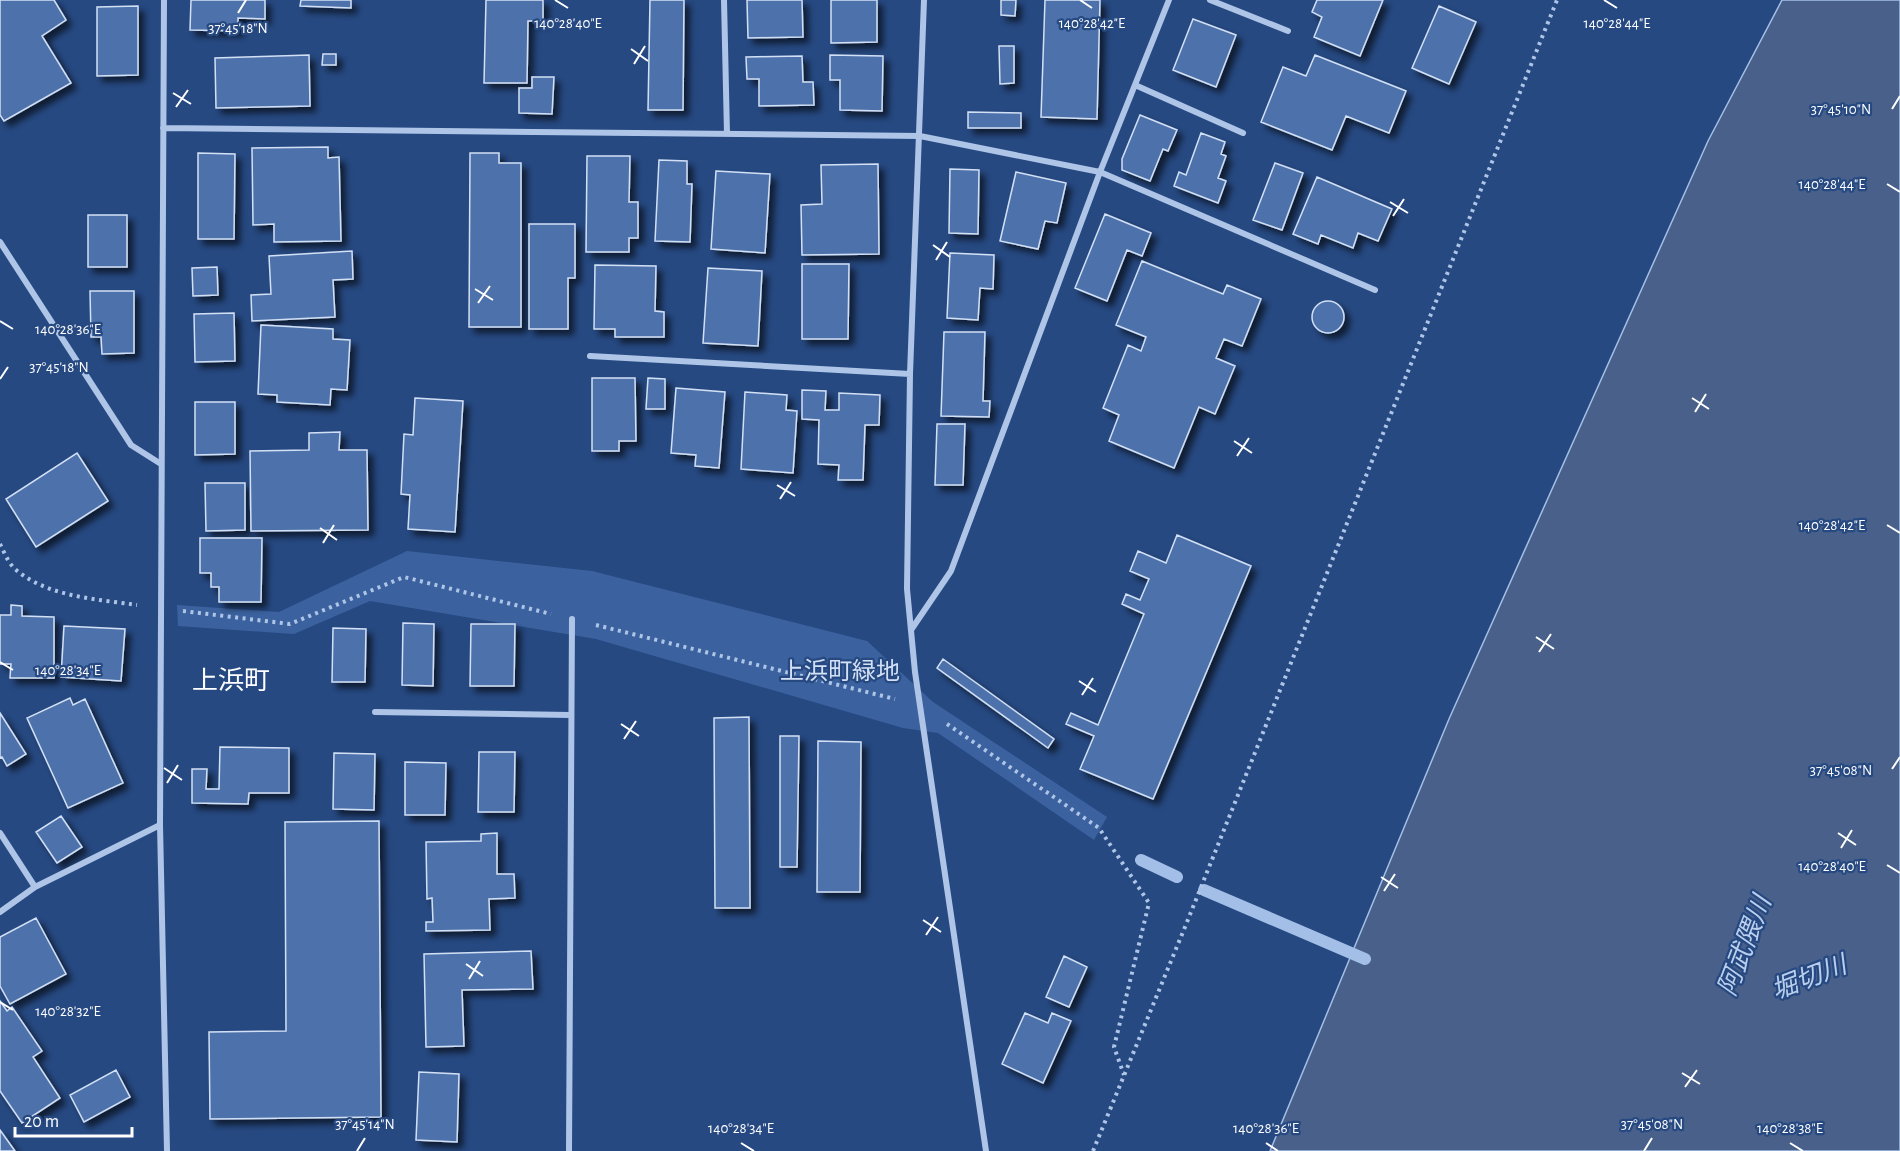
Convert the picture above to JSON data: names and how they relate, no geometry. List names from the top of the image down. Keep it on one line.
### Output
{"districts":["上浜町"],"water":["阿武隈川","堀切川"],"parks":["上浜町緑地"],"scale_bar":"20 m","coordinates":["140°28'40\"E","140°28'42\"E","140°28'44\"E","37°45'18\"N","37°45'10\"N","140°28'36\"E","140°28'34\"E","37°45'08\"N","140°28'32\"E","37°45'14\"N","140°28'38\"E"]}
